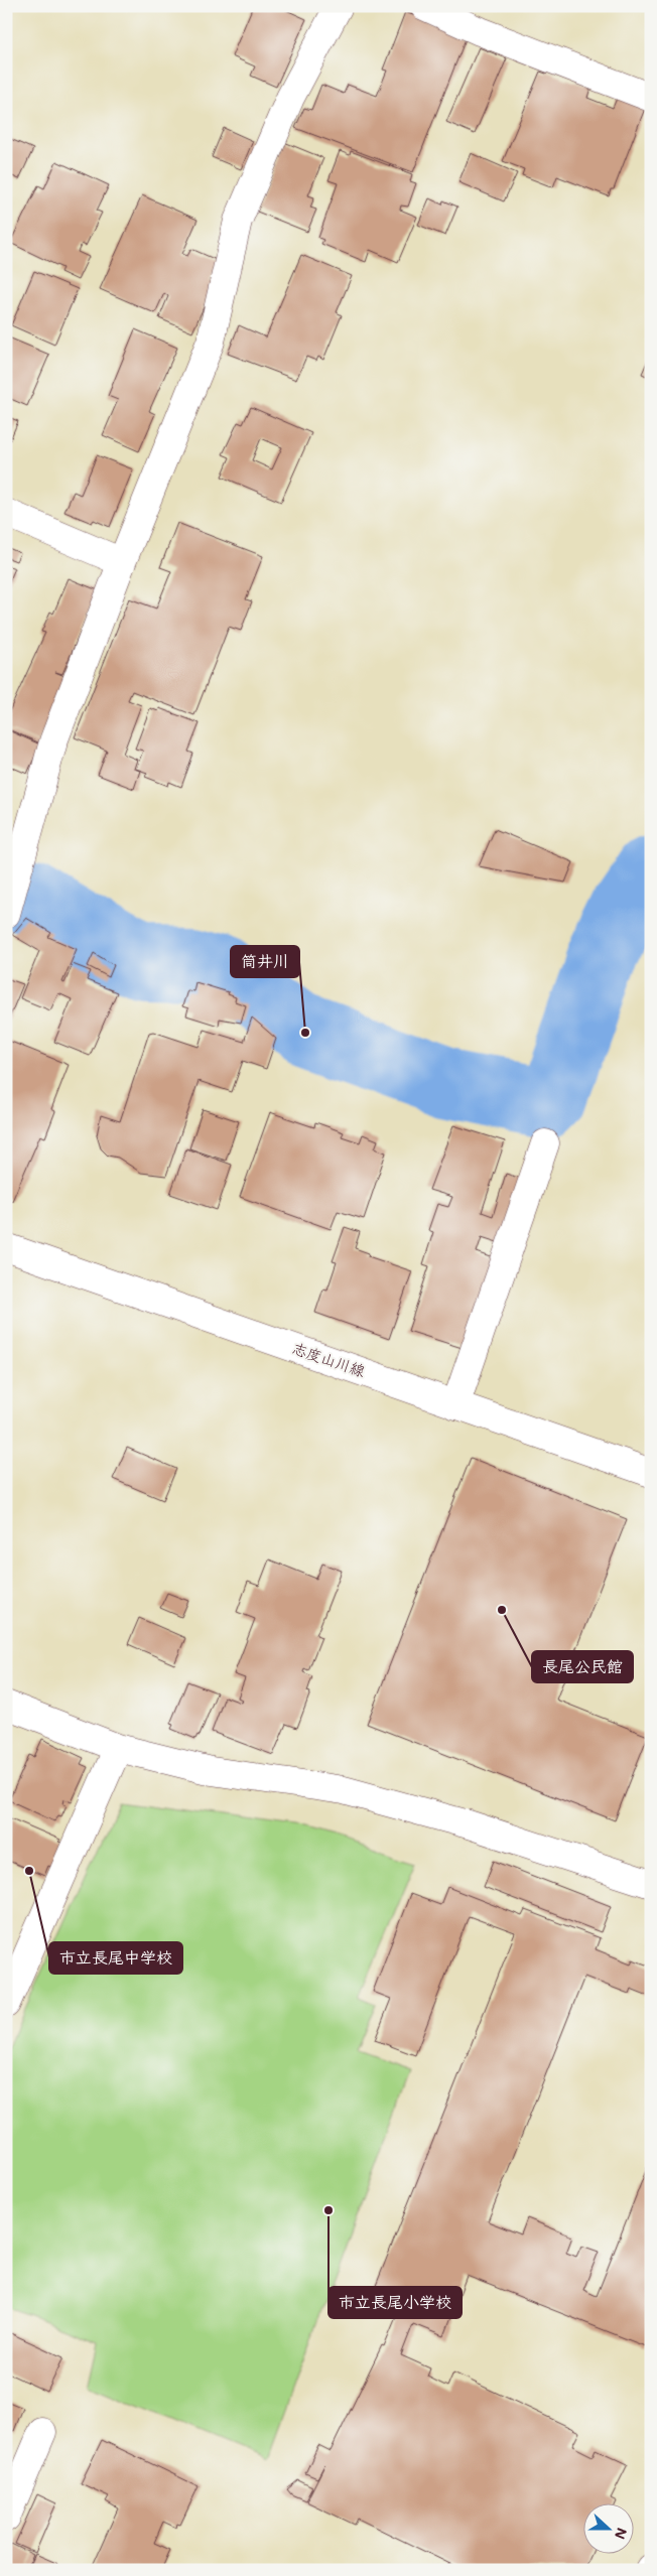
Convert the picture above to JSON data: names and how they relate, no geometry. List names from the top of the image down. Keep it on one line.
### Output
{"streets":{"street":["志度山川線"]},"places":["筒井川","長尾公民館","市立長尾中学校","市立長尾小学校"],"north":"right"}
